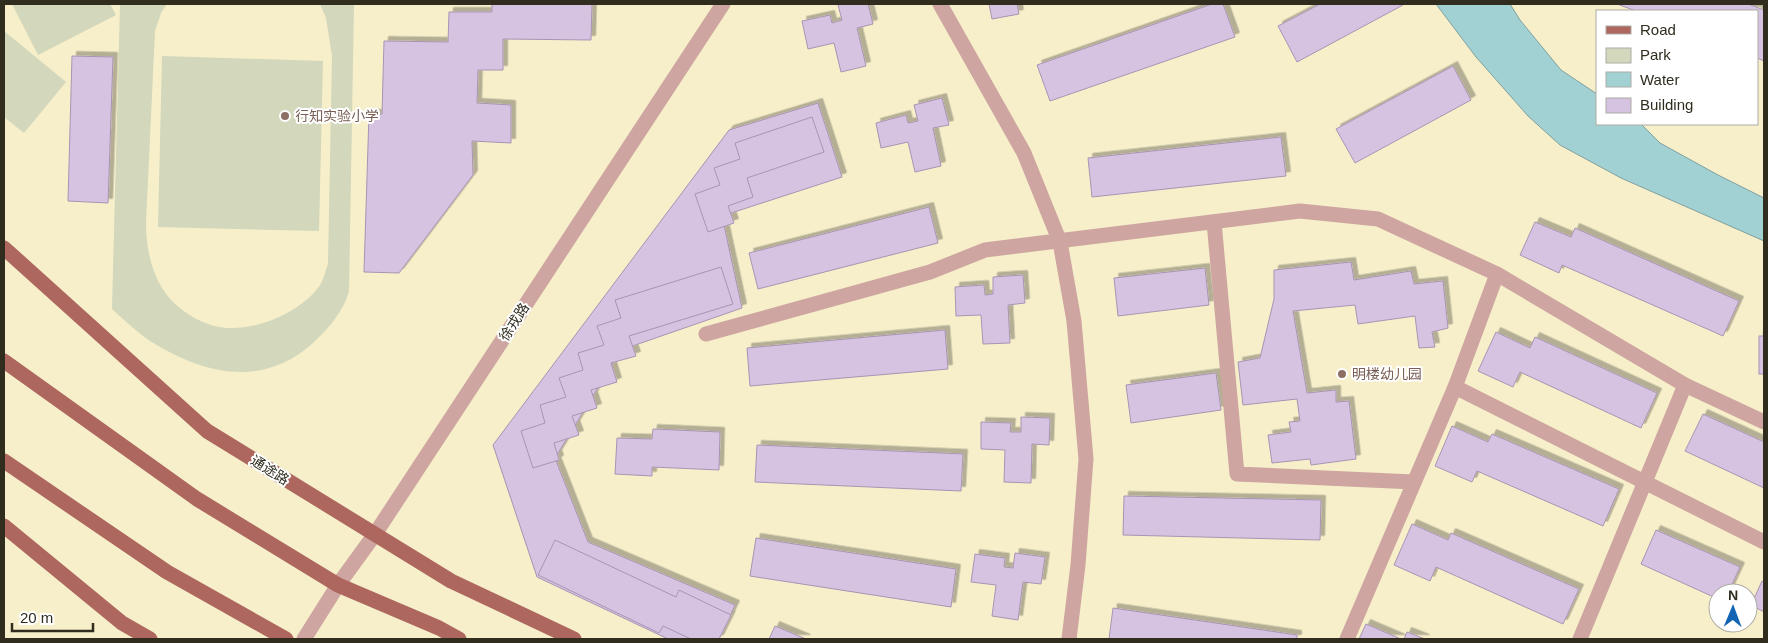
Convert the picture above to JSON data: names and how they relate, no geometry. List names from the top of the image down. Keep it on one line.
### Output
{"streets":{"main road":["通途路"],"street":["徐戎路"]},"crossings":[["徐戎路","通途路"]],"places":["行知实验小学","明楼幼儿园"],"legend":["Road","Park","Water","Building"],"scale_bar":"20 m","north":"top"}
